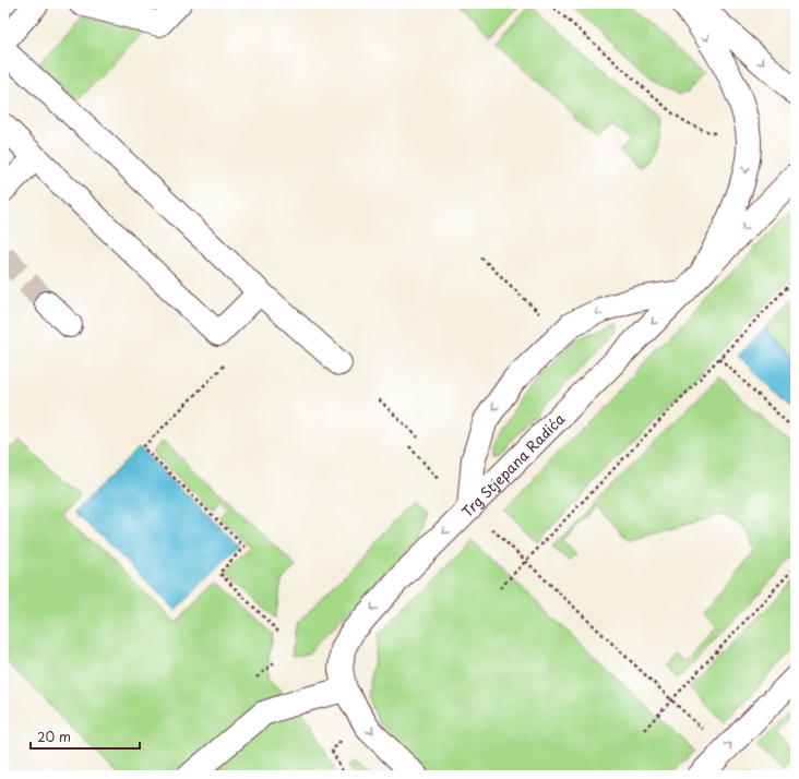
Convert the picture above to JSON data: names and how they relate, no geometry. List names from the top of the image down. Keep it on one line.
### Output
{"streets":{"street":["Trg Stjepana Radića"]},"one_way":["Trg Stjepana Radića"],"scale_bar":"20 m"}
